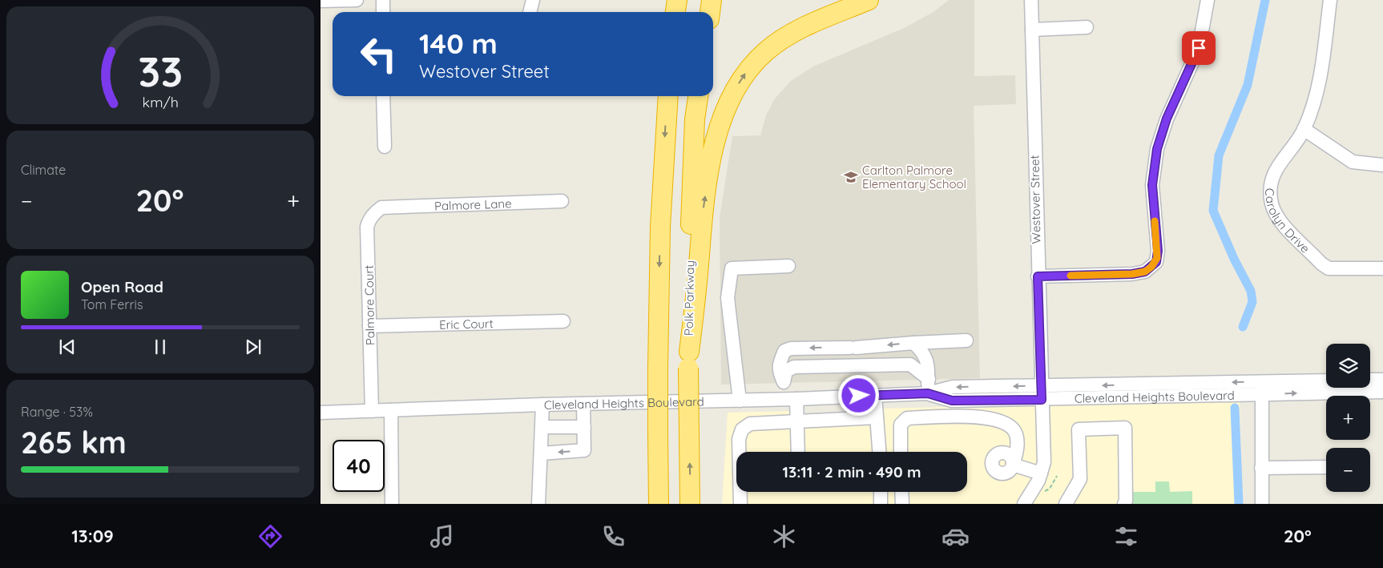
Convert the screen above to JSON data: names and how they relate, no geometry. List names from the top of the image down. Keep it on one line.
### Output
{"streets":{"highway":["Polk Parkway"],"street":["Westover Street","Palmore Lane","Carolyn Drive","Palmore Court","Eric Court","Cleveland Heights Boulevard"]},"crossings":[["Westover Street","Cleveland Heights Boulevard"],["Palmore Lane","Palmore Court"],["Palmore Court","Eric Court"],["Palmore Court","Cleveland Heights Boulevard"]],"places":{"school or university":["Carlton Palmore Elementary School"]},"page":{"turn":["140 m","Westover Street"],"tile":["Climate",["Range · 53%","265 km"]],"heat":["−","20°","+"],"song":["Open Road","Tom Ferris"],"map_buttons":["+","−"],"limit":"40","trip":"13:11 · 2 min · 490 m","tabs":["13:09","20°"],"gauge":["33","km/h"]}}
